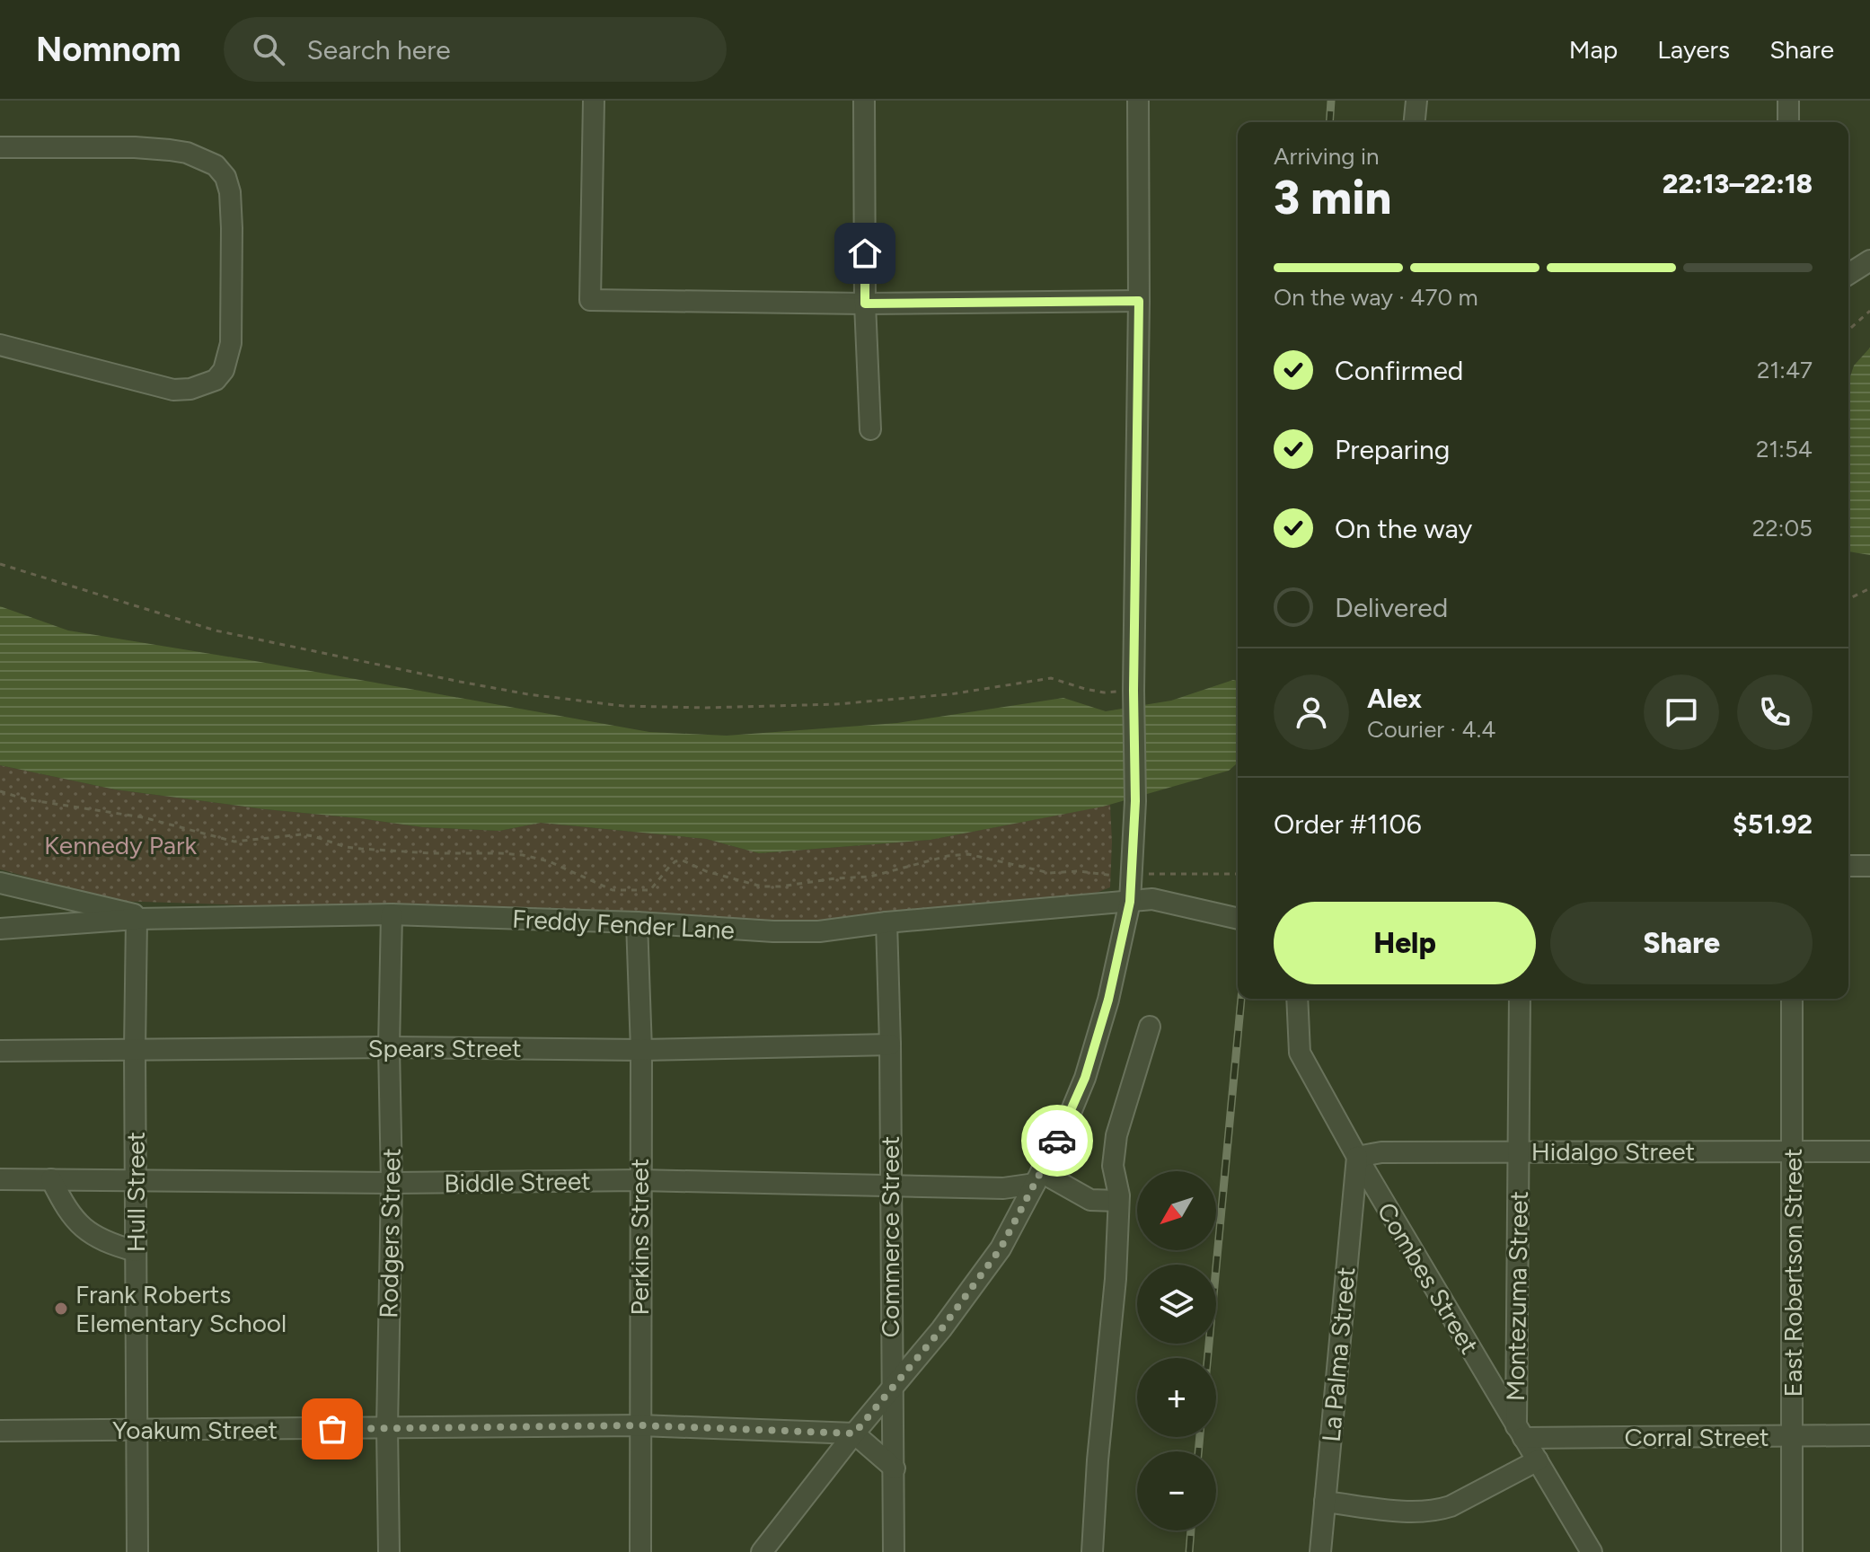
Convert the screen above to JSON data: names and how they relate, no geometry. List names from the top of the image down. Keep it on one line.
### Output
{"streets":{"street":["Freddy Fender Lane","Spears Street","Hidalgo Street","Biddle Street","Hull Street","Rodgers Street","Perkins Street","Commerce Street","East Robertson Street","Combes Street","Montezuma Street","La Palma Street","Yoakum Street","Corral Street"]},"crossings":[["Freddy Fender Lane","Hull Street"],["Freddy Fender Lane","Rodgers Street"],["Freddy Fender Lane","Perkins Street"],["Freddy Fender Lane","Commerce Street"],["Spears Street","Hull Street"],["Spears Street","Rodgers Street"],["Spears Street","Perkins Street"],["Spears Street","Commerce Street"],["Hidalgo Street","East Robertson Street"],["Hidalgo Street","Combes Street"],["Hidalgo Street","Montezuma Street"],["Hidalgo Street","La Palma Street"],["Biddle Street","Hull Street"],["Biddle Street","Rodgers Street"],["Biddle Street","Perkins Street"],["Biddle Street","Commerce Street"],["Hull Street","Yoakum Street"],["Rodgers Street","Yoakum Street"],["Perkins Street","Yoakum Street"],["East Robertson Street","Corral Street"],["Combes Street","Montezuma Street"],["Combes Street","La Palma Street"],["Combes Street","Corral Street"],["Montezuma Street","Corral Street"]],"parks":["Kennedy Park"],"places":["Frank Roberts Elementary School"],"north":"bottom left","page":{"header":"Nomnom","search":"Search here","nav":["Map","Layers","Share"],"heading":["3 min","Arriving in","22:13–22:18"],"panel":["Alex","Courier · 4.4","Order #1106","$51.92"],"bar":"On the way · 470 m","list":[["Confirmed","21:47"],["Preparing","21:54"],["On the way","22:05"],"Delivered"],"buttons":["Help","Share"],"map_buttons":["+","−"]}}
